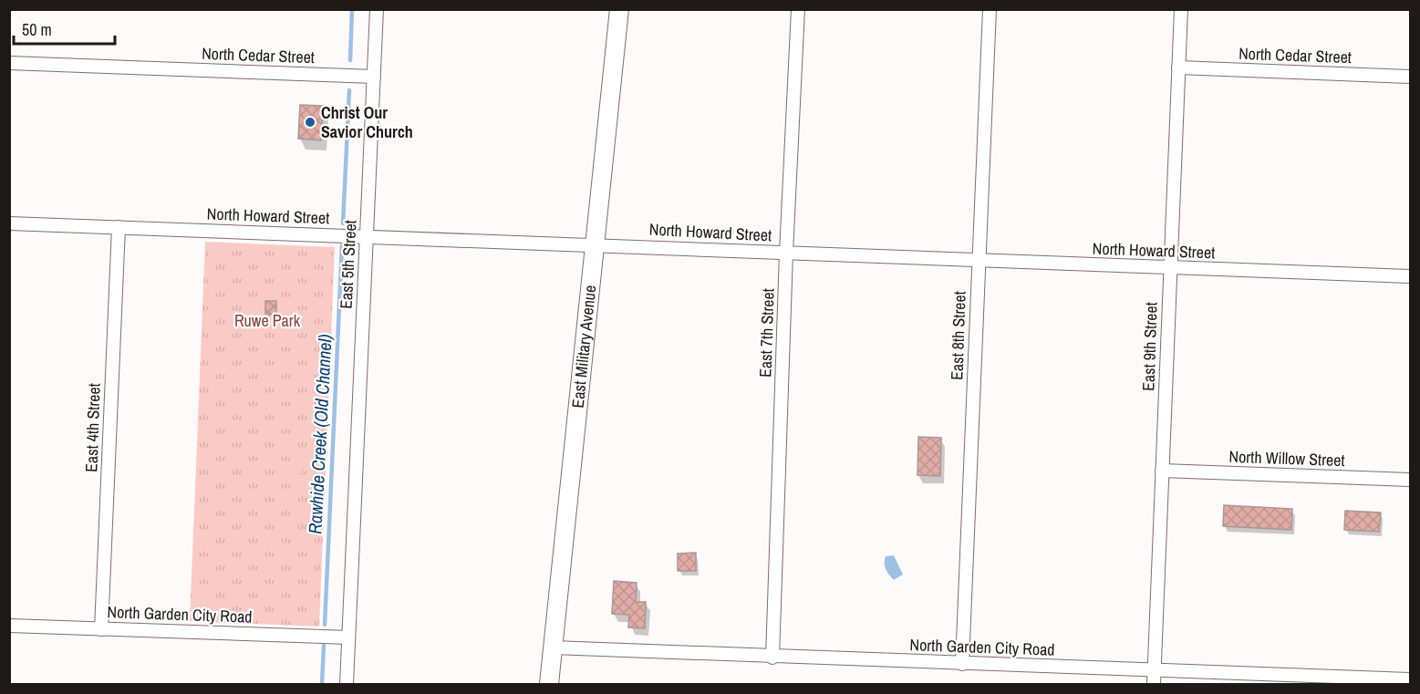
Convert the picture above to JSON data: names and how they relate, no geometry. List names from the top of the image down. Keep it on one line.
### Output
{"streets":{"main road":["East Military Avenue"],"street":["North Cedar Street","North Howard Street","East 5th Street","East 7th Street","East 8th Street","East 9th Street","East 4th Street","North Willow Street","North Garden City Road"]},"crossings":[["North Cedar Street","East 5th Street"],["North Cedar Street","East 9th Street"],["North Howard Street","East 5th Street"],["North Howard Street","East 7th Street"],["North Howard Street","East 8th Street"],["North Howard Street","East 9th Street"],["North Howard Street","East Military Avenue"],["North Howard Street","East 4th Street"],["East 5th Street","North Garden City Road"],["East 7th Street","North Garden City Road"],["East 8th Street","North Garden City Road"],["East 9th Street","North Willow Street"],["East 9th Street","North Garden City Road"],["East Military Avenue","North Garden City Road"],["East 4th Street","North Garden City Road"]],"water":["Rawhide Creek (Old Channel)"],"parks":["Ruwe Park"],"places":["Christ Our Savior Church"],"scale_bar":"50 m"}
